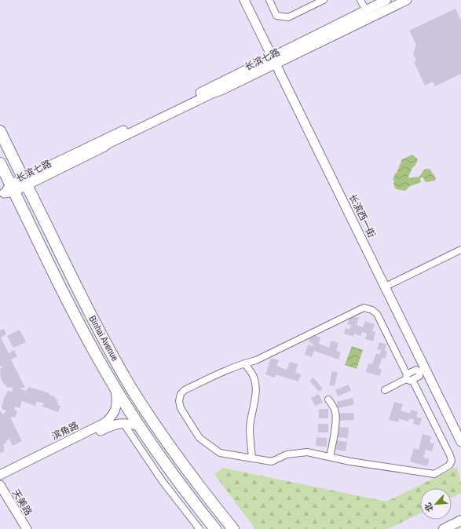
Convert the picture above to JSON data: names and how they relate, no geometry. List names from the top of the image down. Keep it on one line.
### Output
{"streets":{"highway":["Binhai Avenue"],"street":["长滨七路","长滨西一街","滨角路","天美路"]},"crossings":[["长滨七路","长滨西一街"],["长滨七路","Binhai Avenue"],["Binhai Avenue","滨角路"]],"north":"bottom left"}
